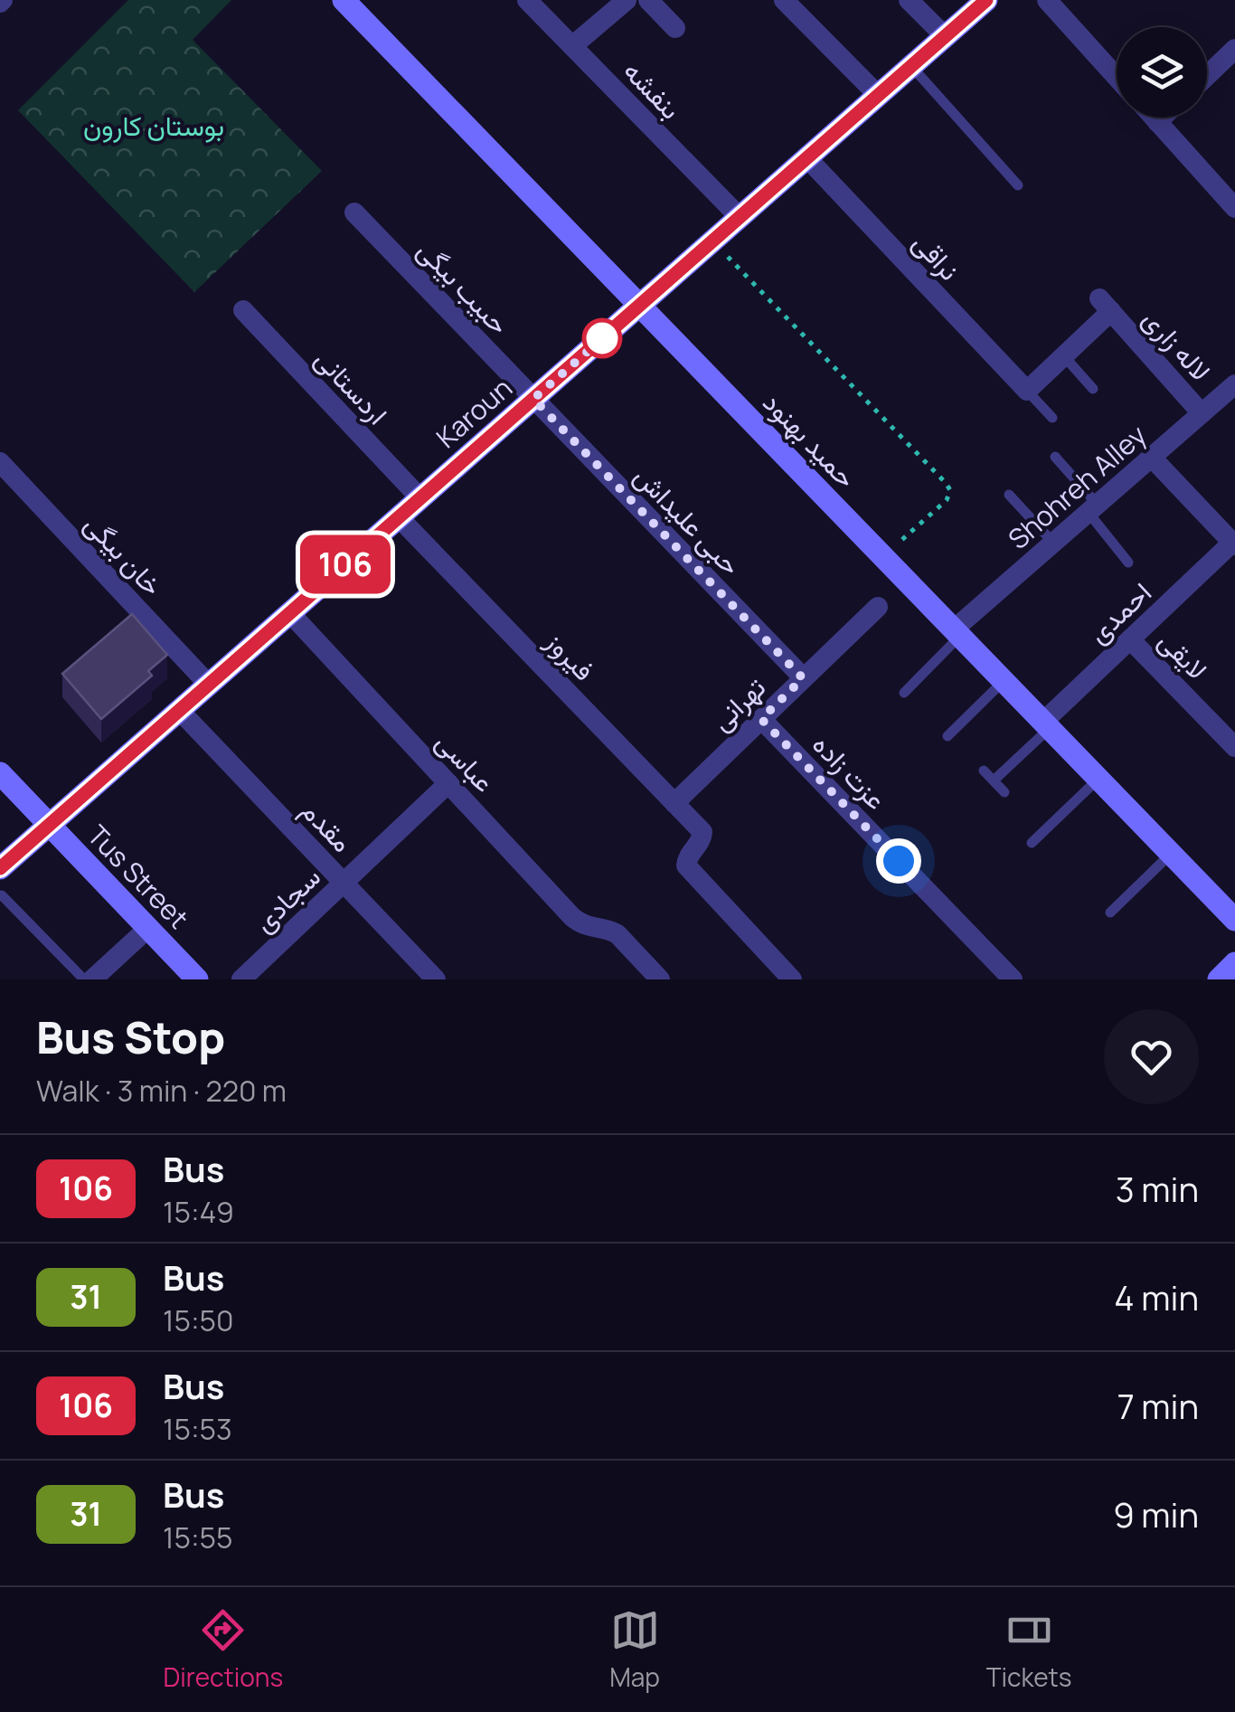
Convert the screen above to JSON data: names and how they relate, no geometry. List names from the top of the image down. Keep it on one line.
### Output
{"streets":{"street":["بنفشه","نراقی","حبیب بیگی","لاله زاری","اردستانی","Karoun","حمید بهنود","Shohreh Alley","حبی علیداش","خان بیگی","احمدی","لایقی","فیروز","تهرانی","عباسی","عزت زاده","مقدم","Tus Street","سجادی"]},"crossings":[["بنفشه","Karoun"],["نراقی","لاله زاری"],["نراقی","Karoun"],["حبیب بیگی","Karoun"],["حبیب بیگی","حبی علیداش"],["لاله زاری","Shohreh Alley"],["اردستانی","Karoun"],["Karoun","حمید بهنود"],["Karoun","حبی علیداش"],["Karoun","خان بیگی"],["Karoun","فیروز"],["Karoun","عباسی"],["Karoun","مقدم"],["Karoun","Tus Street"],["حمید بهنود","Shohreh Alley"],["حمید بهنود","احمدی"],["حبی علیداش","تهرانی"],["احمدی","لایقی"],["فیروز","تهرانی"],["تهرانی","عزت زاده"],["عباسی","سجادی"],["مقدم","سجادی"]],"parks":["بوستان کارون"],"lines":["bus line 106"],"page":{"on_map":"106","heading":["Bus Stop","Walk · 3 min · 220 m"],"list":[{"mark":"106","name":"Bus","note":"15:49","value":"3 min"},{"mark":"31","name":"Bus","note":"15:50","value":"4 min"},{"mark":"106","name":"Bus","note":"15:53","value":"7 min"},{"mark":"31","name":"Bus","note":"15:55","value":"9 min"}],"tabs":["Directions","Map","Tickets"]}}
